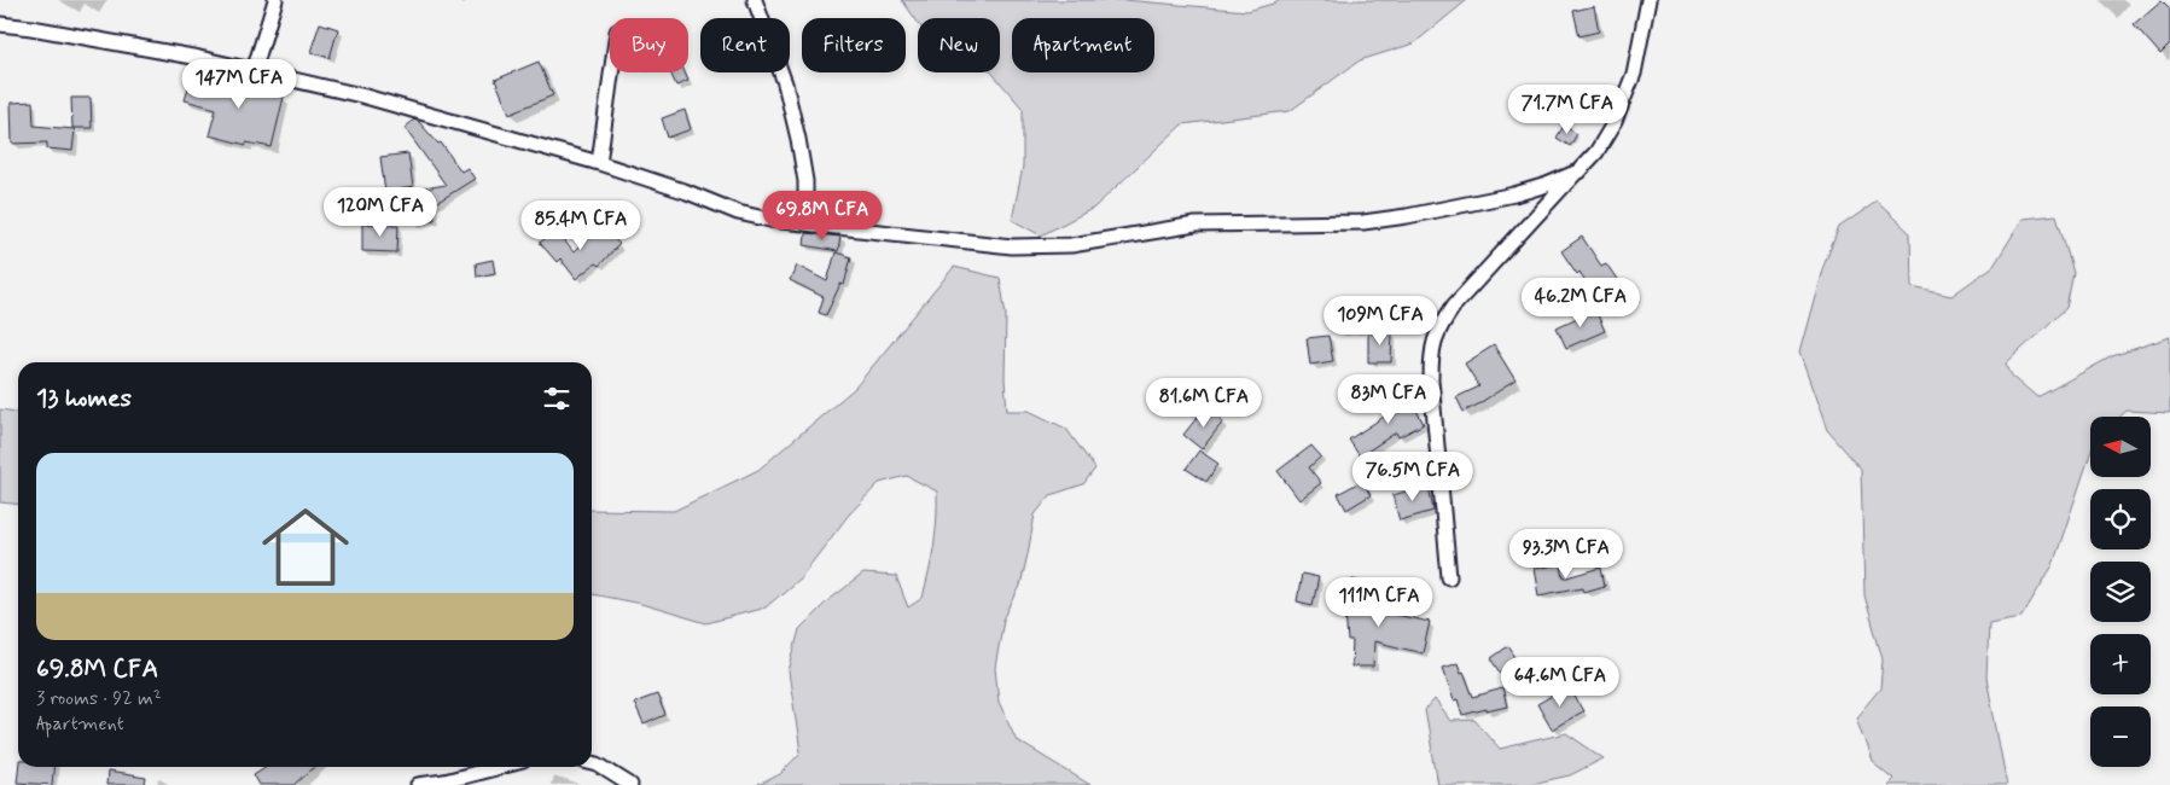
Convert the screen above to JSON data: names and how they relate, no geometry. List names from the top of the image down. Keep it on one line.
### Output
{"north":"left","page":{"chip":["Buy","Rent","Filters","New","Apartment"],"price":["147M CFA","71.7M CFA","120M CFA","69.8M CFA","85.4M CFA","46.2M CFA","109M CFA","83M CFA","81.6M CFA","76.5M CFA","93.3M CFA","111M CFA","64.6M CFA"],"heading":"13 homes","map_buttons":["+","−"],"list":[{"name":"69.8M CFA","note":"3 rooms · 92 m² · Apartment"}]}}
